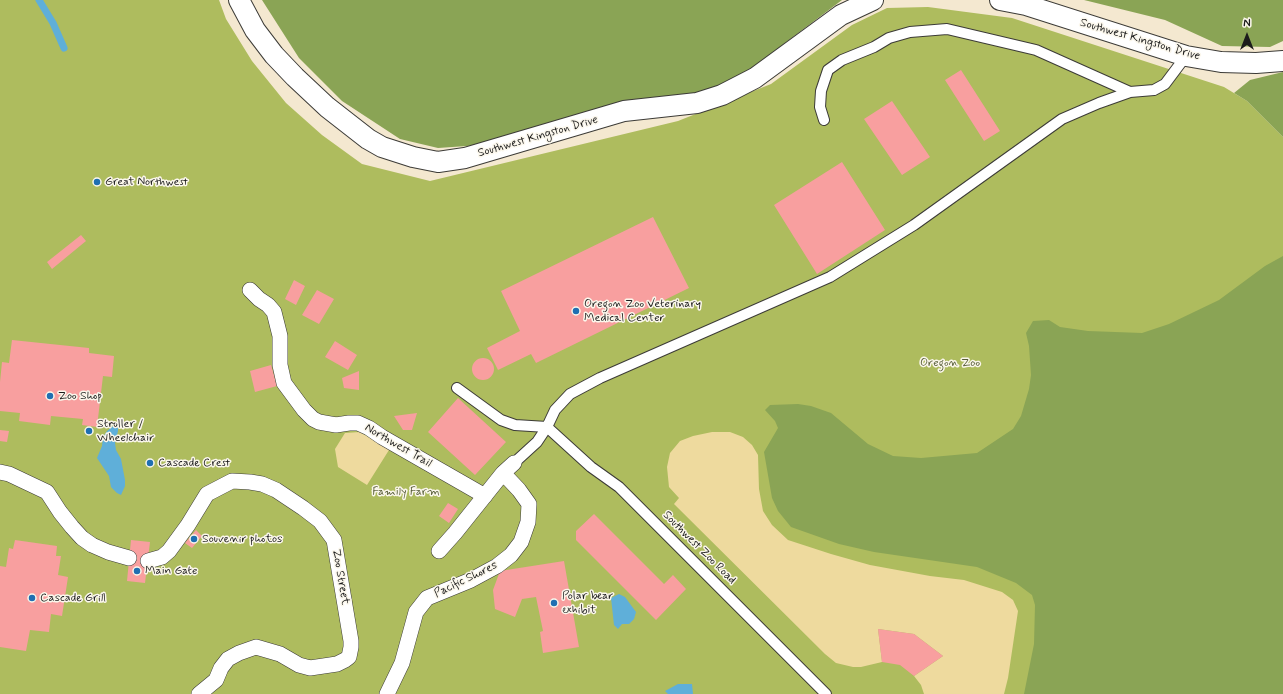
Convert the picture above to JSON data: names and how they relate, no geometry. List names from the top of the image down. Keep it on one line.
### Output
{"streets":{"street":["Southwest Kingston Drive","Northwest Trail","Zoo Street","Pacific Shores"],"lane":["Southwest Zoo Road"]},"parks":["Oregon Zoo","Family Farm"],"places":["Great Northwest","Oregon Zoo Veterinary Medical Center","Zoo Shop","Stroller / Wheelchair","Cascade Crest","Souvenir photos","Main Gate","Cascade Grill","Polar bear exhibit"],"north":"top"}
